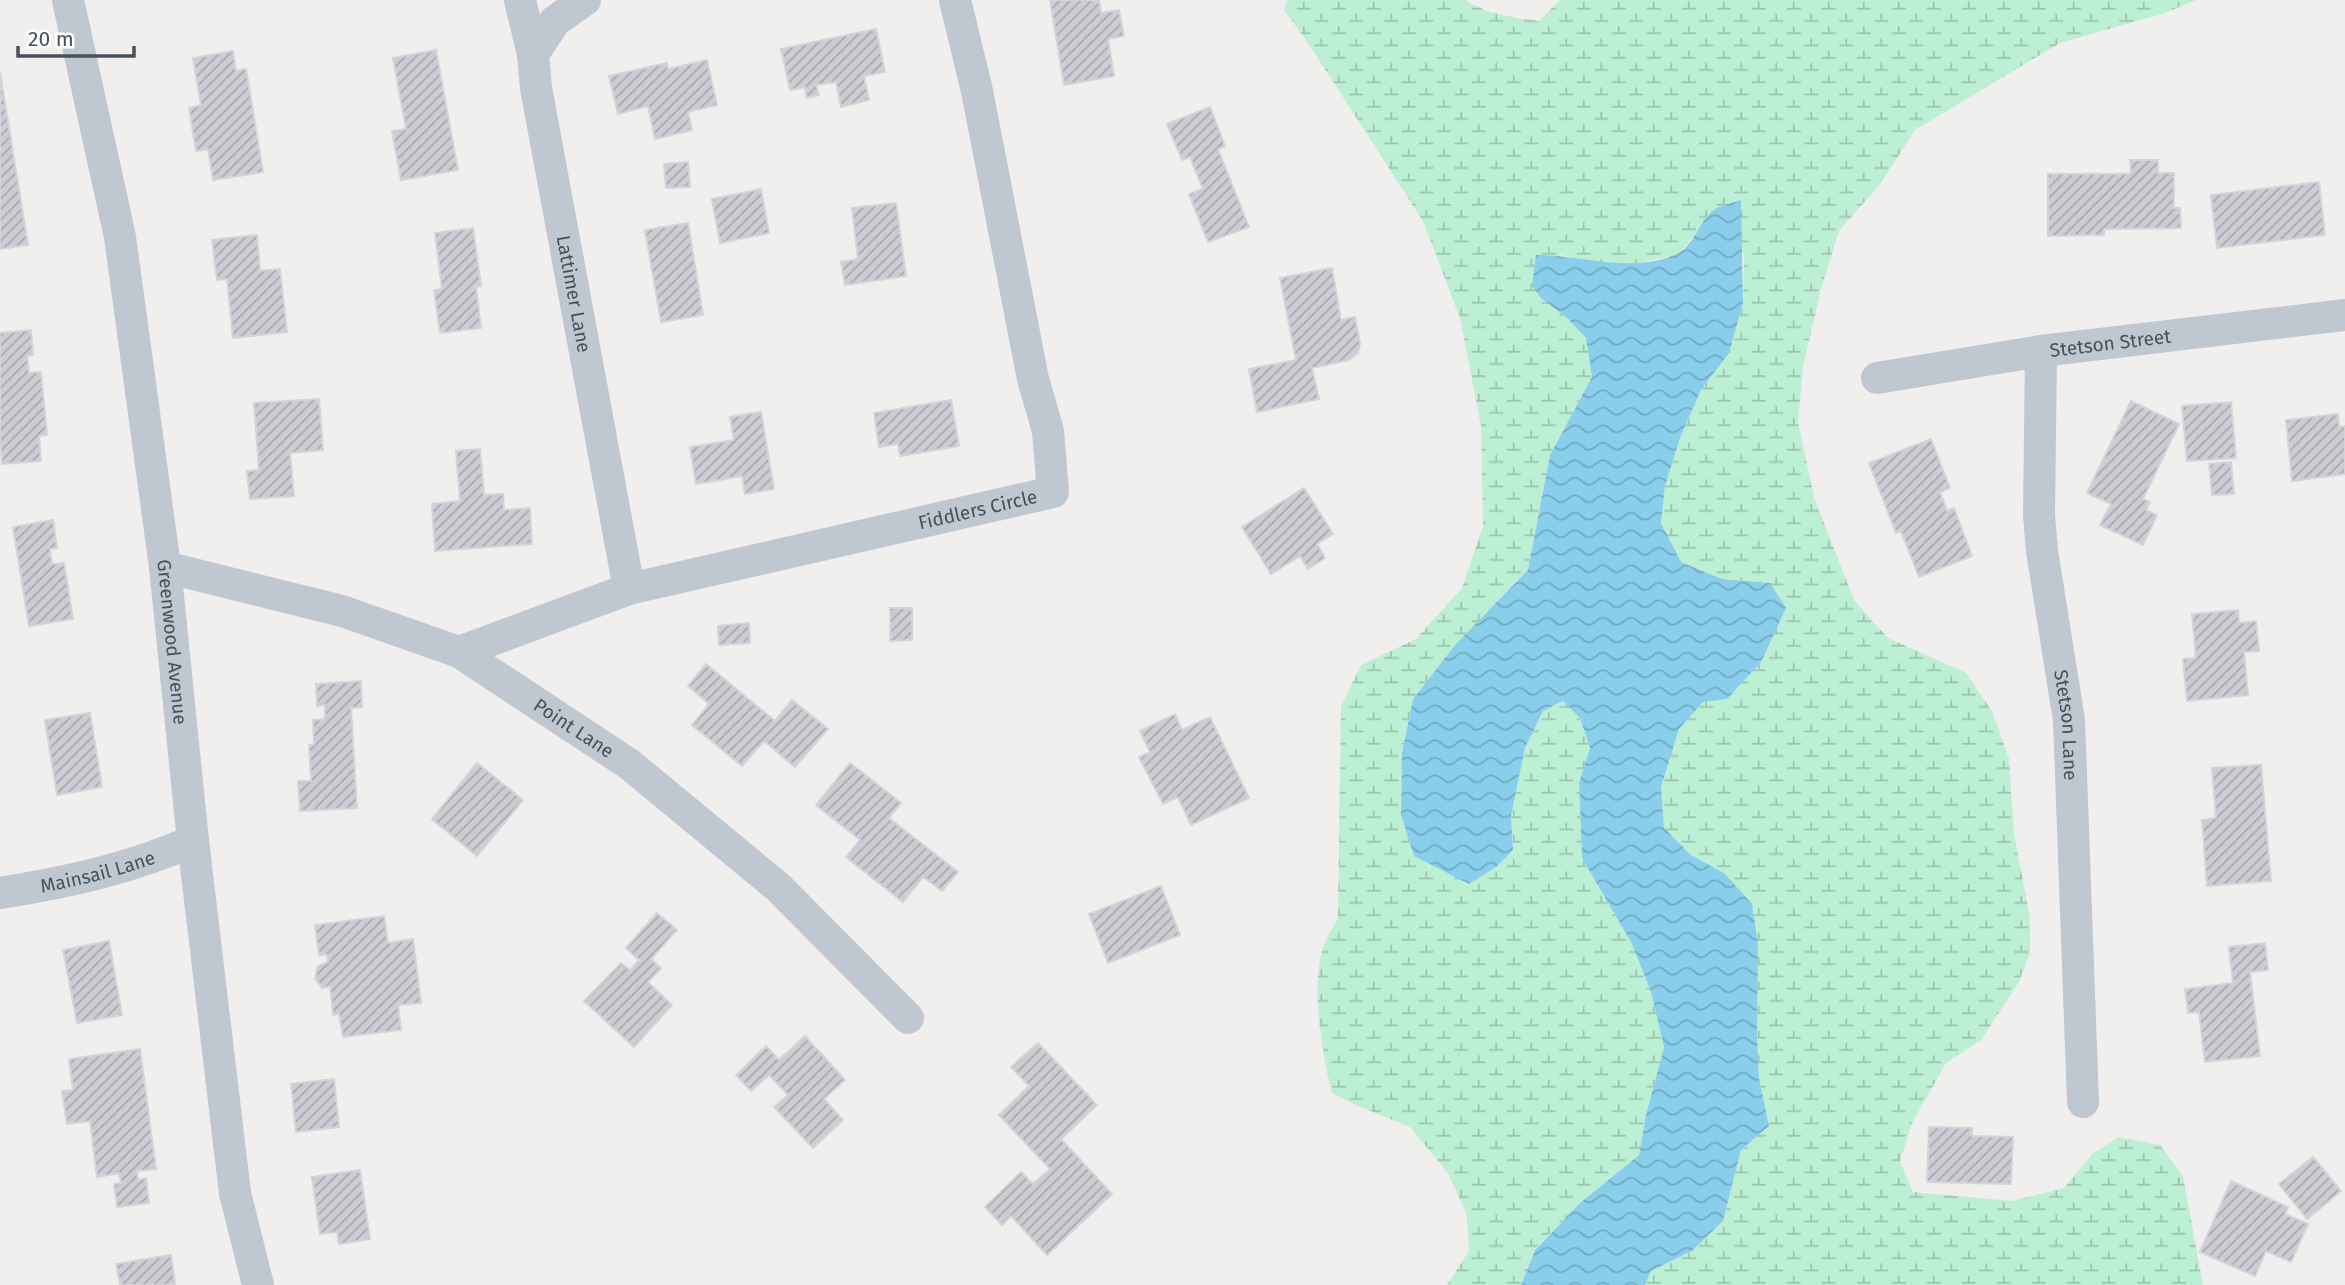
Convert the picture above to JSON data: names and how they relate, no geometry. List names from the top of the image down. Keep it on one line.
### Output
{"streets":{"street":["Lattimer Lane","Stetson Street","Fiddlers Circle","Greenwood Avenue","Stetson Lane","Point Lane","Mainsail Lane"]},"crossings":[["Lattimer Lane","Fiddlers Circle"],["Stetson Street","Stetson Lane"],["Fiddlers Circle","Point Lane"],["Greenwood Avenue","Point Lane"],["Greenwood Avenue","Mainsail Lane"]],"scale_bar":"20 m"}
